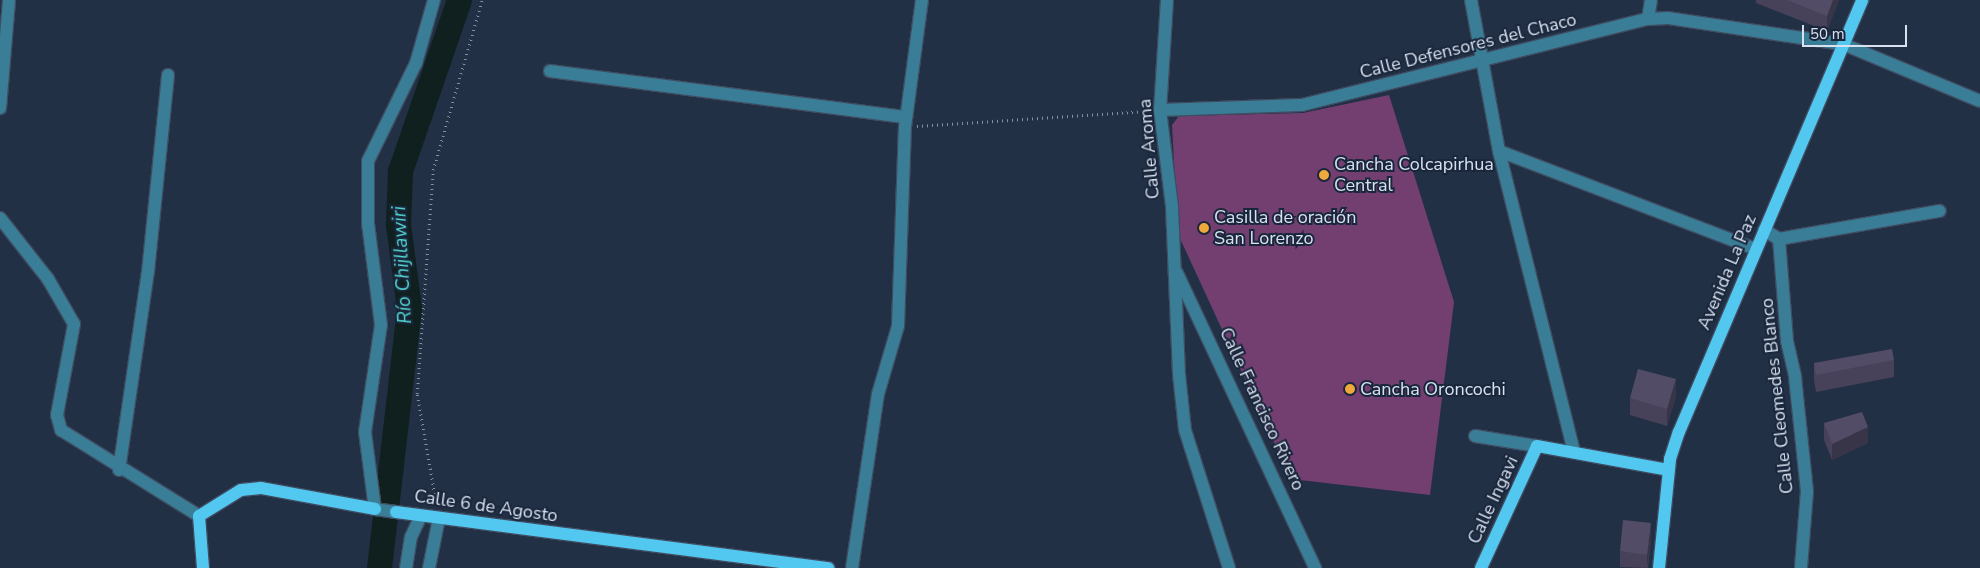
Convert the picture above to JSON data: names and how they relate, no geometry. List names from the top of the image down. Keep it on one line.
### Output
{"streets":{"main road":["Avenida La Paz","Calle Ingavi","Calle 6 de Agosto"],"street":["Calle Defensores del Chaco","Calle Aroma","Calle Cleomedes Blanco","Calle Francisco Rivero"]},"crossings":[["Calle Defensores del Chaco","Calle Aroma"],["Calle Defensores del Chaco","Avenida La Paz"],["Calle Aroma","Calle Francisco Rivero"]],"water":["Río Chijllawiri"],"places":["Cancha Colcapirhua Central","Casilla de oración San Lorenzo","Cancha Oroncochi"],"scale_bar":"50 m"}
